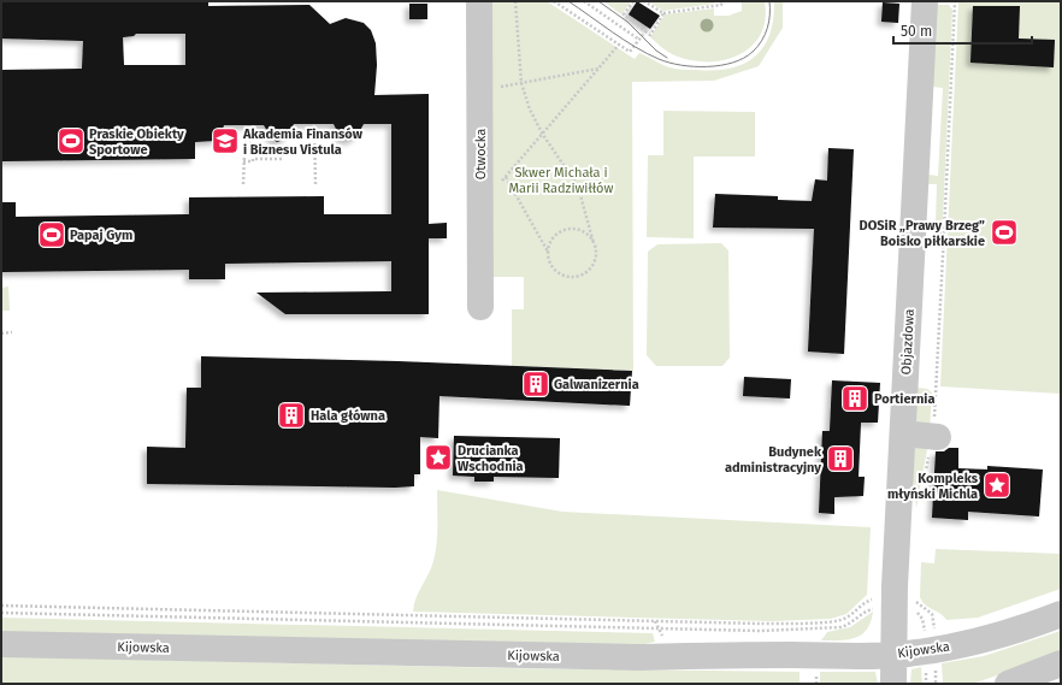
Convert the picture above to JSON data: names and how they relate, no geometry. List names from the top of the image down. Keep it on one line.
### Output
{"streets":{"street":["Otwocka","Objazdowa","Kijowska"]},"crossings":[["Objazdowa","Kijowska"]],"parks":["Skwer Michała i Marii Radziwiłłów"],"places":{"sports":["Praskie Obiekty Sportowe","DOSiR „Prawy Brzeg” Boisko piłkarskie","Papaj Gym"],"school or university":["Akademia Finansów i Biznesu Vistula"],"building":["Galwanizernia","Portiernia","Hala główna","Budynek administracyjny"],"place":["Drucianka Wschodnia","Kompleks młyński Michla"]},"scale_bar":"50 m"}
